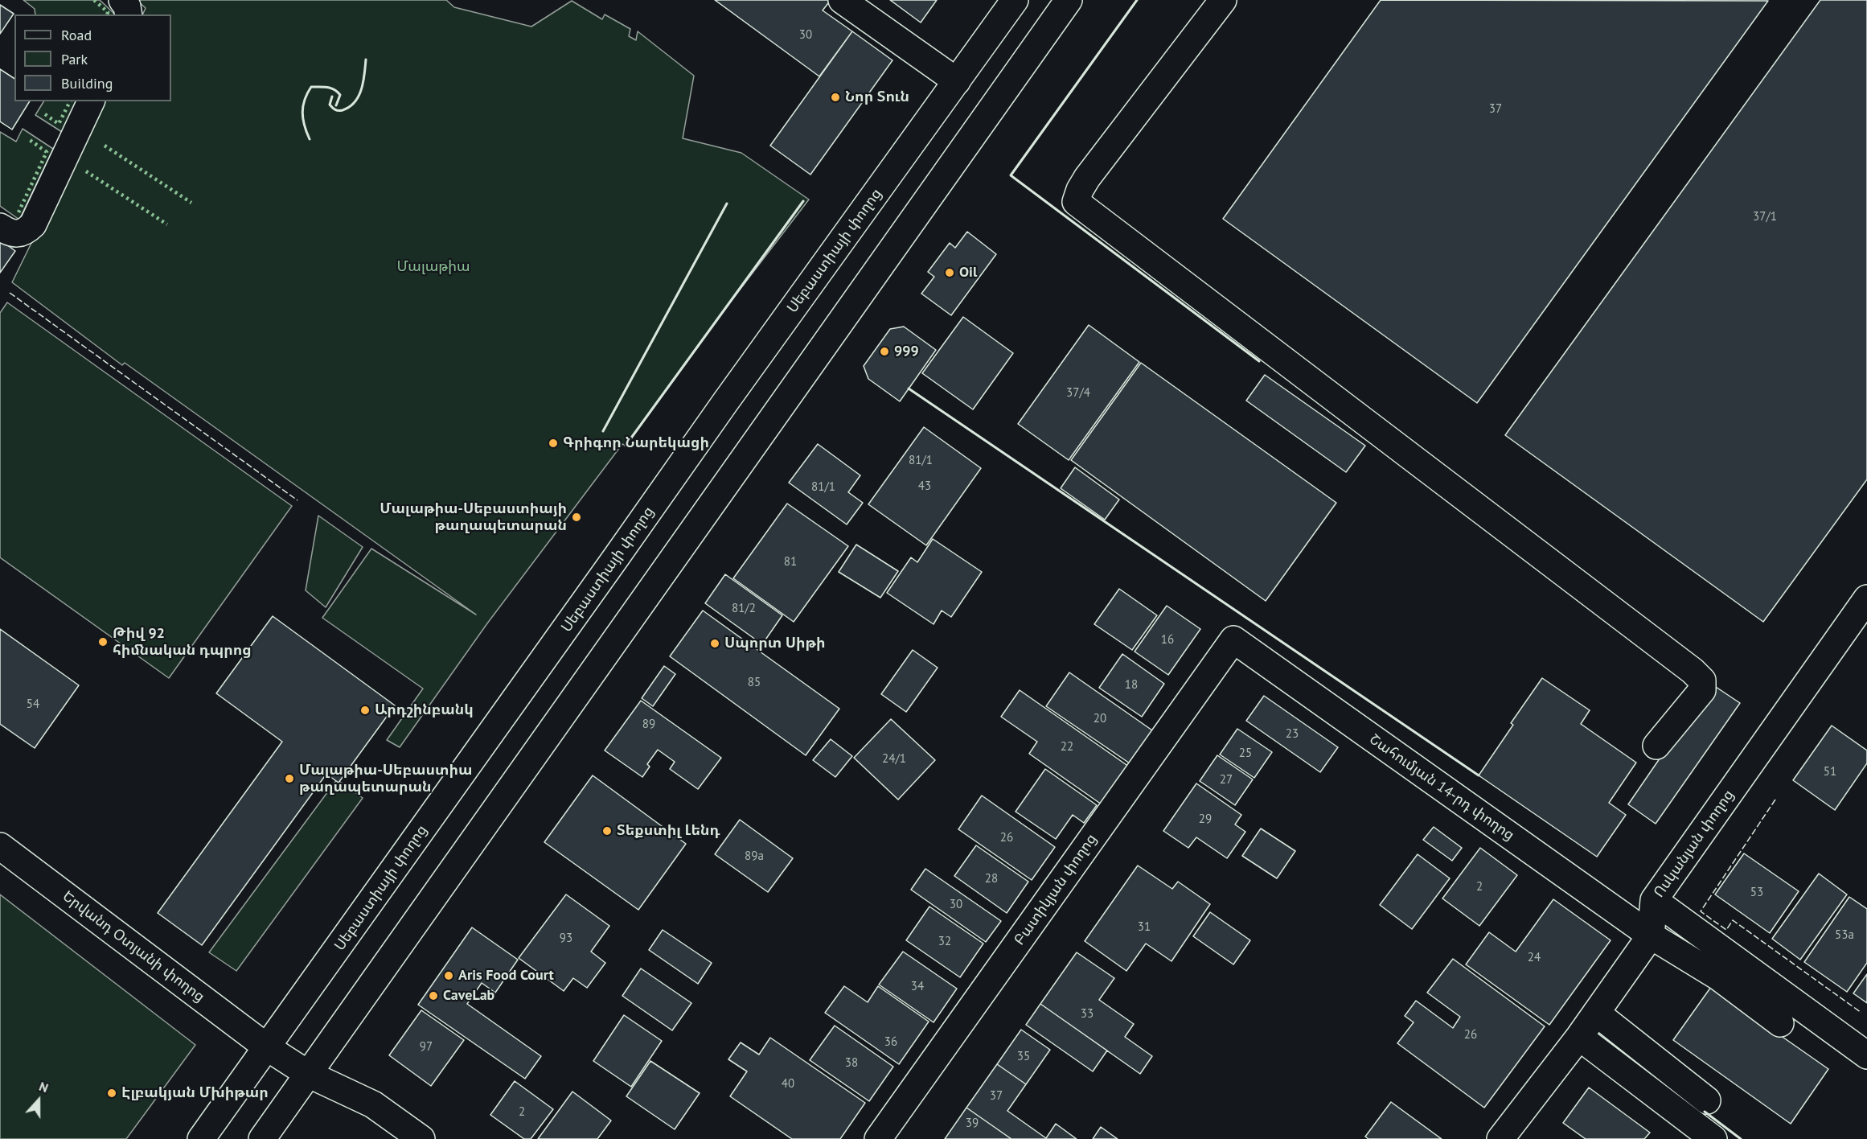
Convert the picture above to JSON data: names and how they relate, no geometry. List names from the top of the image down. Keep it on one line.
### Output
{"streets":{"main road":["Սեբաստիայի փողոց","Շահումյան 14-րդ փողոց","Ոսկանյան փողոց","Բատիկյան փողոց","Երվանդ Օտյանի փողոց"]},"crossings":[["Սեբաստիայի փողոց","Երվանդ Օտյանի փողոց"],["Շահումյան 14-րդ փողոց","Ոսկանյան փողոց"],["Շահումյան 14-րդ փողոց","Բատիկյան փողոց"]],"parks":["Մալաթիա"],"places":["Նոր Տուն","Oil","999","Գրիգոր Նարեկացի","Մալաթիա-Սեբաստիայի թաղապետարան","Թիվ 92 հիմնական դպրոց","Սպորտ Սիթի","Արդշինբանկ","Մալաթիա-Սեբաստիա թաղապետարան","Տեքստիլ Լենդ","Aris Food Court","CaveLab","Էլբակյան Մխիթար"],"house_numbers":["30","37","37/1","37/4","81/1","43","81/1","81","81/2","16","85","18","54","20","89","23","22","25","24/1","51","27","29","26","89a","28","2","53","30","31","53a","93","32","24","34","33","26","36","97","35","38","40","37","2","39"],"legend":["Road","Park","Building"],"north":"top"}
